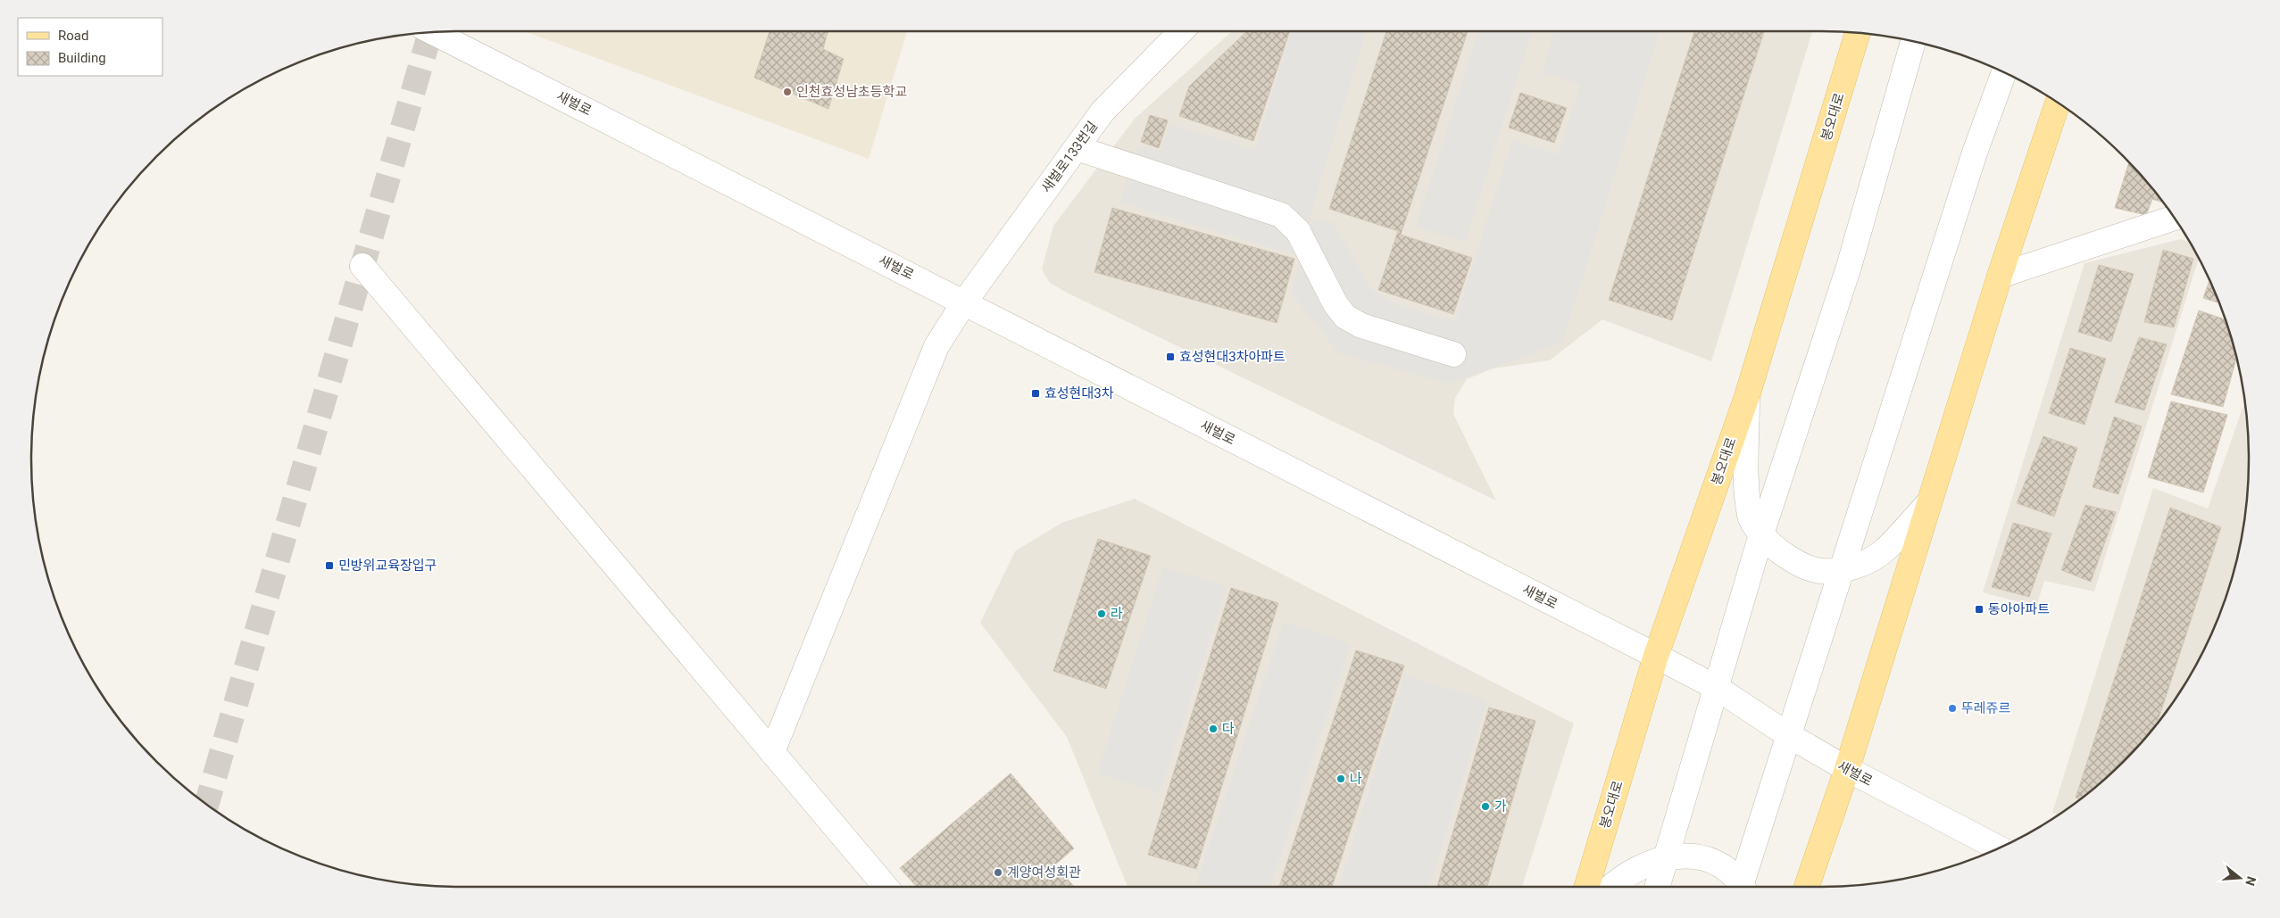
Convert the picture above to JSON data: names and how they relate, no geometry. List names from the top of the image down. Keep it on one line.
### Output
{"streets":{"main road":["봉오대로"],"street":["새벌로","새벌로133번길"]},"crossings":[["새벌로","봉오대로"],["새벌로","새벌로133번길"]],"places":{"other":["인천효성남초등학교","라","뚜레쥬르","다","나","가","계양여성회관"],"transit":["효성현대3차아파트","효성현대3차","민방위교육장입구","동아아파트"]},"legend":["Road","Building"],"north":"right"}
